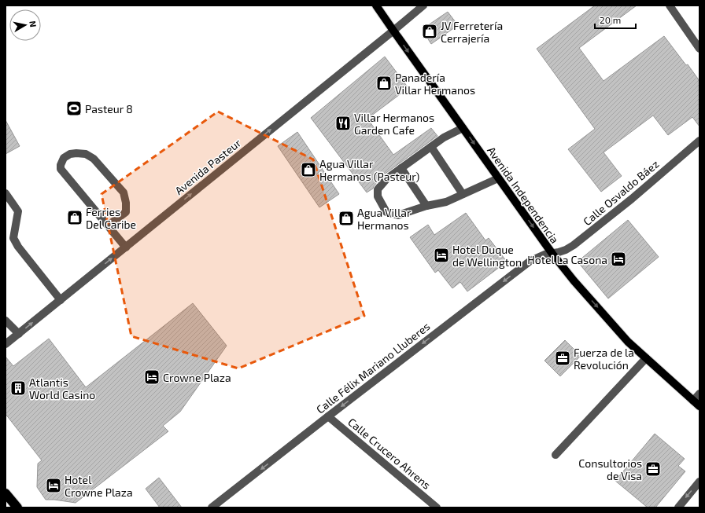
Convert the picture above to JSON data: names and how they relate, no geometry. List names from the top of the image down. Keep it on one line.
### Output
{"streets":{"main road":["Avenida Independencia"],"street":["Avenida Pasteur","Calle Osvaldo Báez","Calle Félix Mariano Lluberes","Calle Crucero Ahrens"]},"crossings":[["Avenida Pasteur","Avenida Independencia"],["Calle Osvaldo Báez","Avenida Independencia"],["Calle Osvaldo Báez","Calle Félix Mariano Lluberes"],["Avenida Independencia","Calle Félix Mariano Lluberes"],["Calle Félix Mariano Lluberes","Calle Crucero Ahrens"]],"one_way":["Avenida Pasteur","Avenida Independencia","Calle Félix Mariano Lluberes"],"places":{"shop":["JV Ferretería Cerrajería","Panadería Villar Hermanos","Agua Villar Hermanos (Pasteur)","Ferries Del Caribe","Agua Villar Hermanos"],"sports":["Pasteur 8"],"restaurant":["Villar Hermanos Garden Cafe"],"hotel":["Hotel Duque de Wellington","Hotel La Casona","Crowne Plaza","Hotel Crowne Plaza"],"office":["Fuerza de la Revolución","Consultorios de Visa"],"building":["Atlantis World Casino"]},"scale_bar":"20 m","north":"right"}
